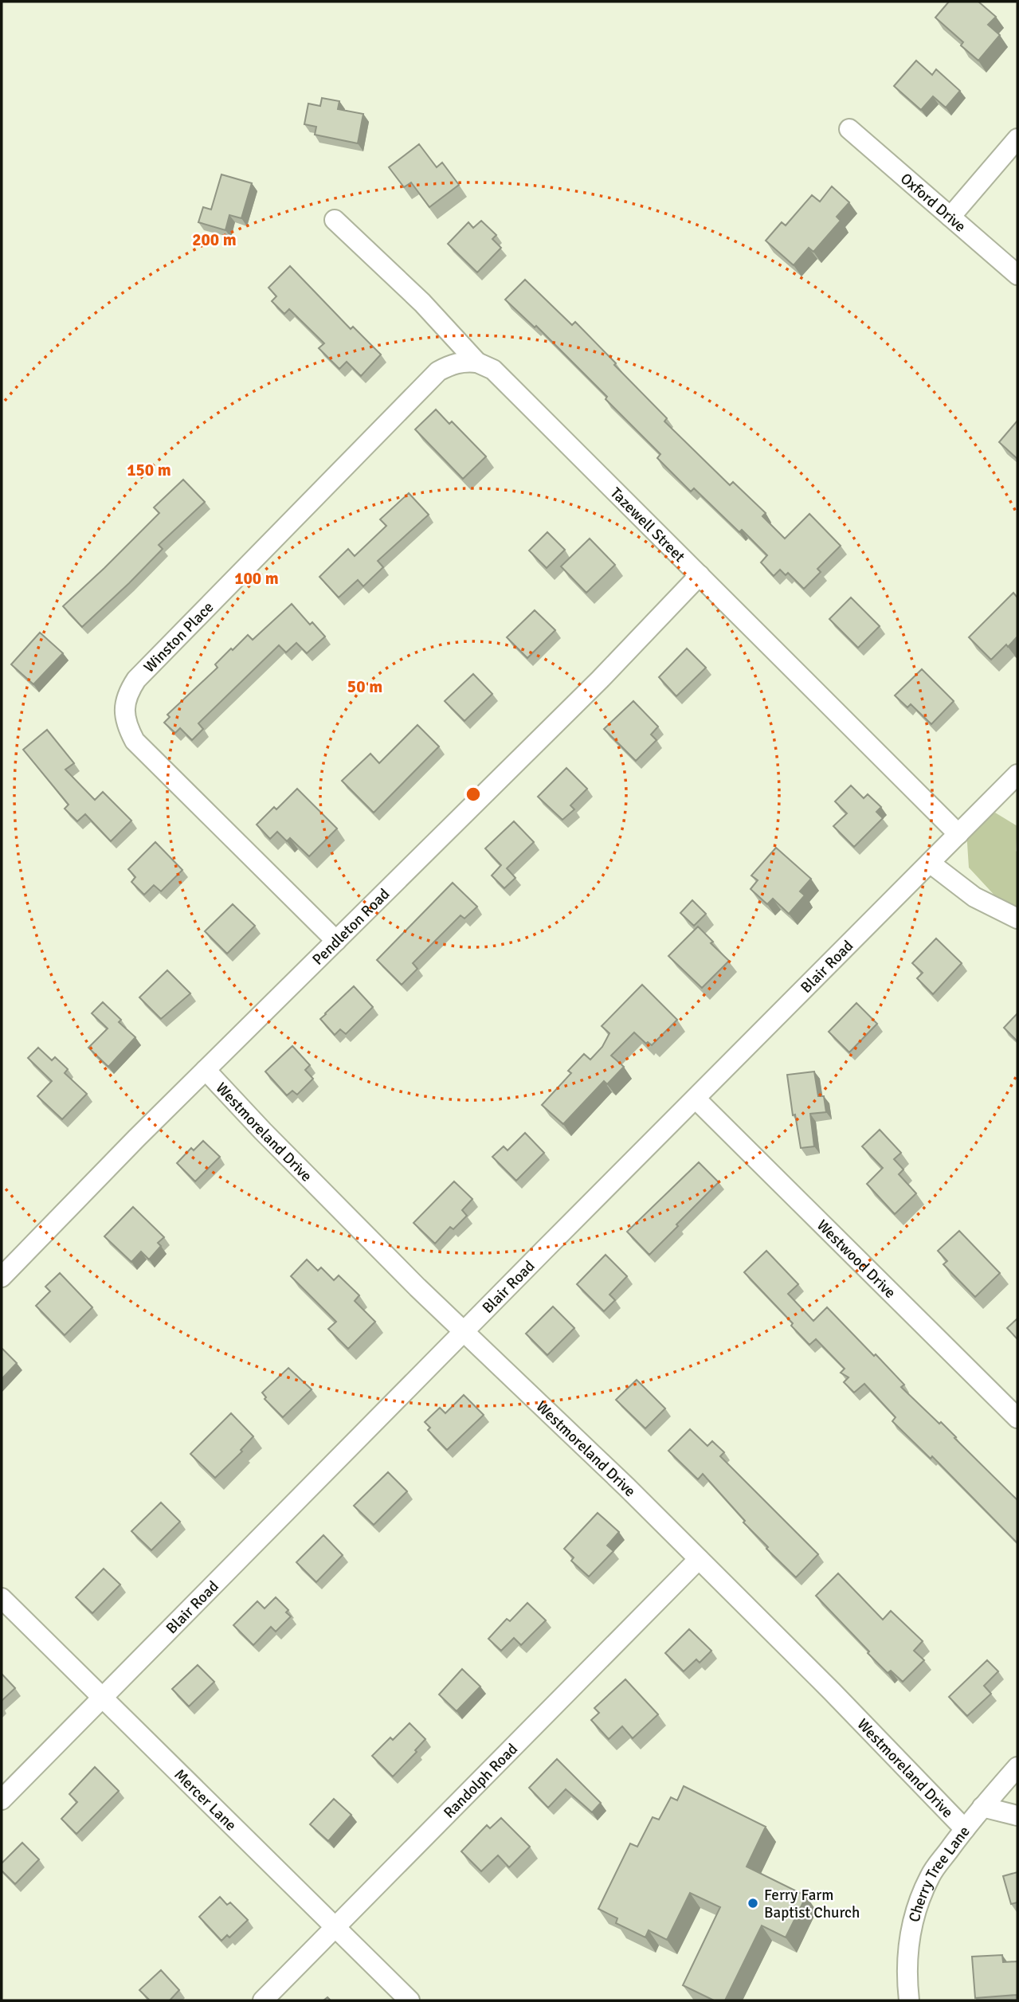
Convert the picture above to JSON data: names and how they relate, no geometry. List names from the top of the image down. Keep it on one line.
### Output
{"streets":{"street":["Oxford Drive","Tazewell Street","Winston Place","Pendleton Road","Blair Road","Westmoreland Drive","Westwood Drive","Randolph Road","Mercer Lane","Cherry Tree Lane"]},"crossings":[["Tazewell Street","Winston Place"],["Tazewell Street","Pendleton Road"],["Tazewell Street","Blair Road"],["Winston Place","Pendleton Road"],["Pendleton Road","Westmoreland Drive"],["Blair Road","Westmoreland Drive"],["Blair Road","Westwood Drive"],["Blair Road","Mercer Lane"],["Westmoreland Drive","Randolph Road"],["Westmoreland Drive","Cherry Tree Lane"],["Randolph Road","Mercer Lane"]],"places":["Ferry Farm Baptist Church"],"rings":["200 m","150 m","100 m","50 m"]}
